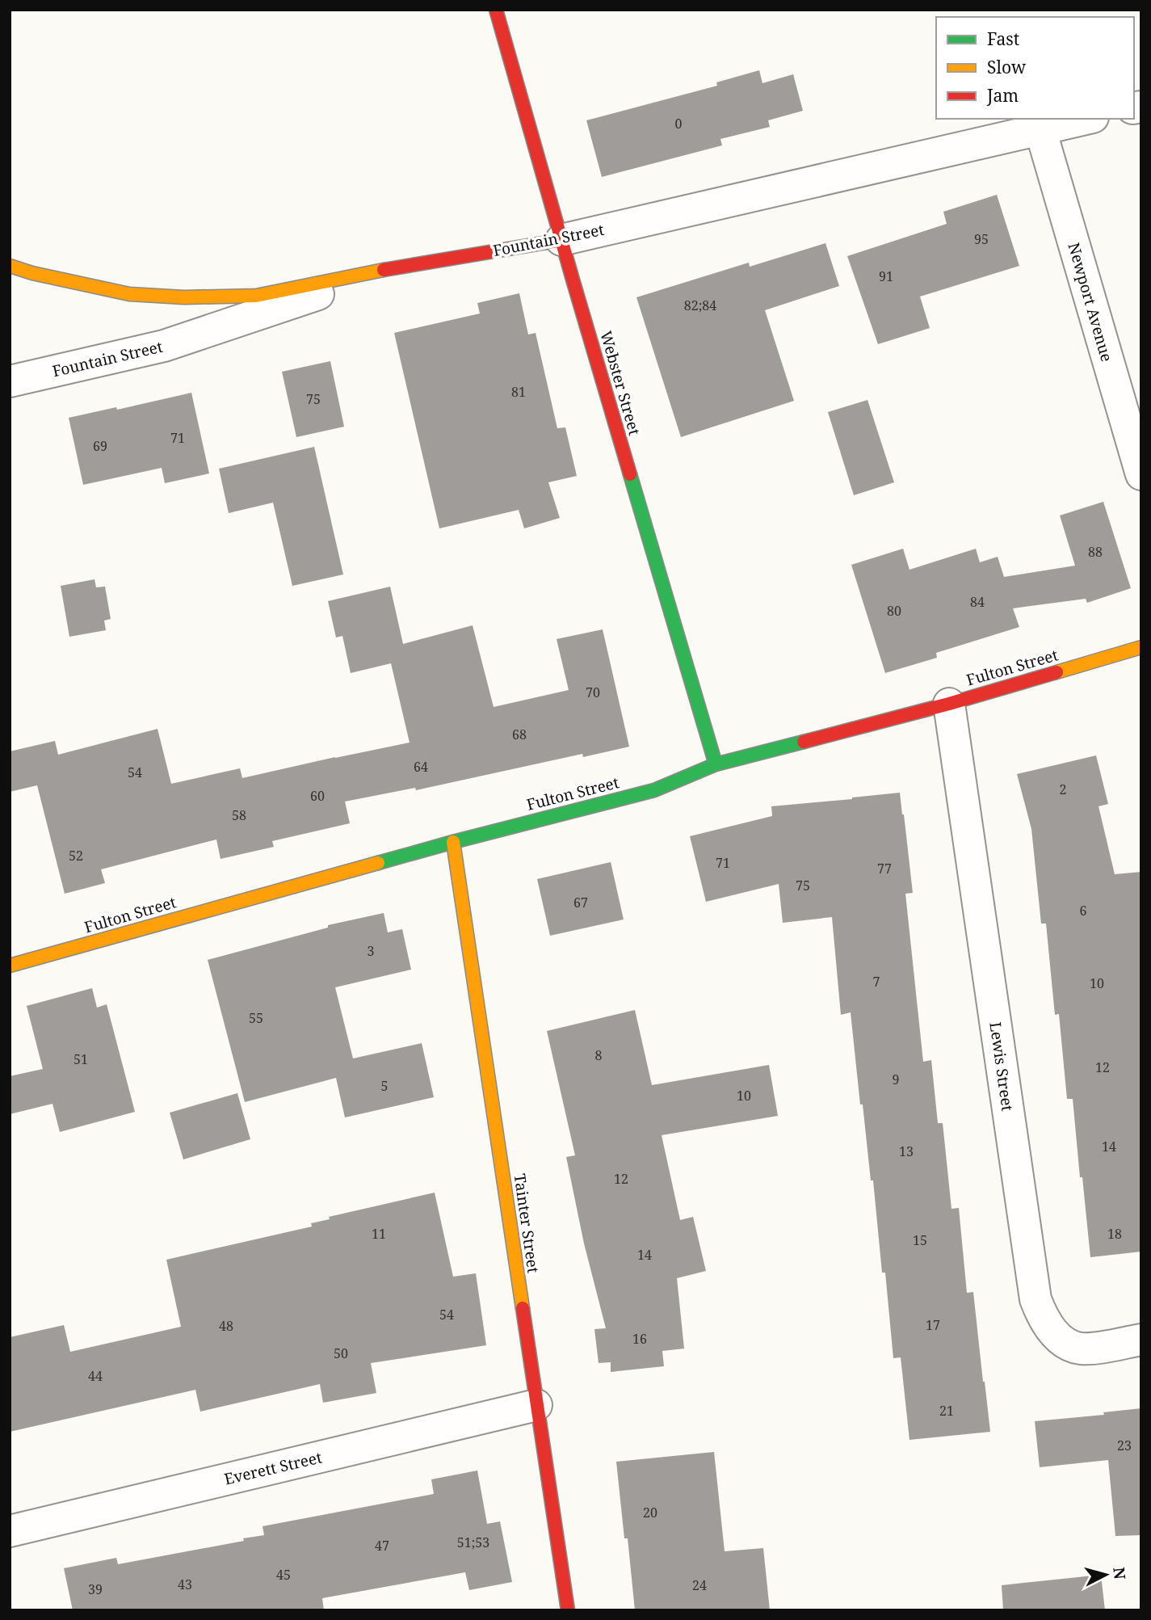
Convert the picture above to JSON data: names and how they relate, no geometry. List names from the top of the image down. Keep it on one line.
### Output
{"streets":{"street":["Fountain Street","Newport Avenue","Webster Street","Fulton Street","Lewis Street","Tainter Street","Everett Street"]},"crossings":[["Fountain Street","Newport Avenue"],["Fountain Street","Webster Street"],["Webster Street","Fulton Street"],["Fulton Street","Lewis Street"],["Fulton Street","Tainter Street"],["Tainter Street","Everett Street"]],"house_numbers":["0","95","91","82;84","81","75","71","69","88","84","80","70","68","64","54","2","60","58","52","71","77","75","67","6","3","7","10","55","8","51","12","9","5","10","14","13","12","11","18","15","14","54","17","48","16","50","44","21","23","20","51;53","47","45","43","24","39"],"legend":["Fast","Slow","Jam"],"north":"right"}
